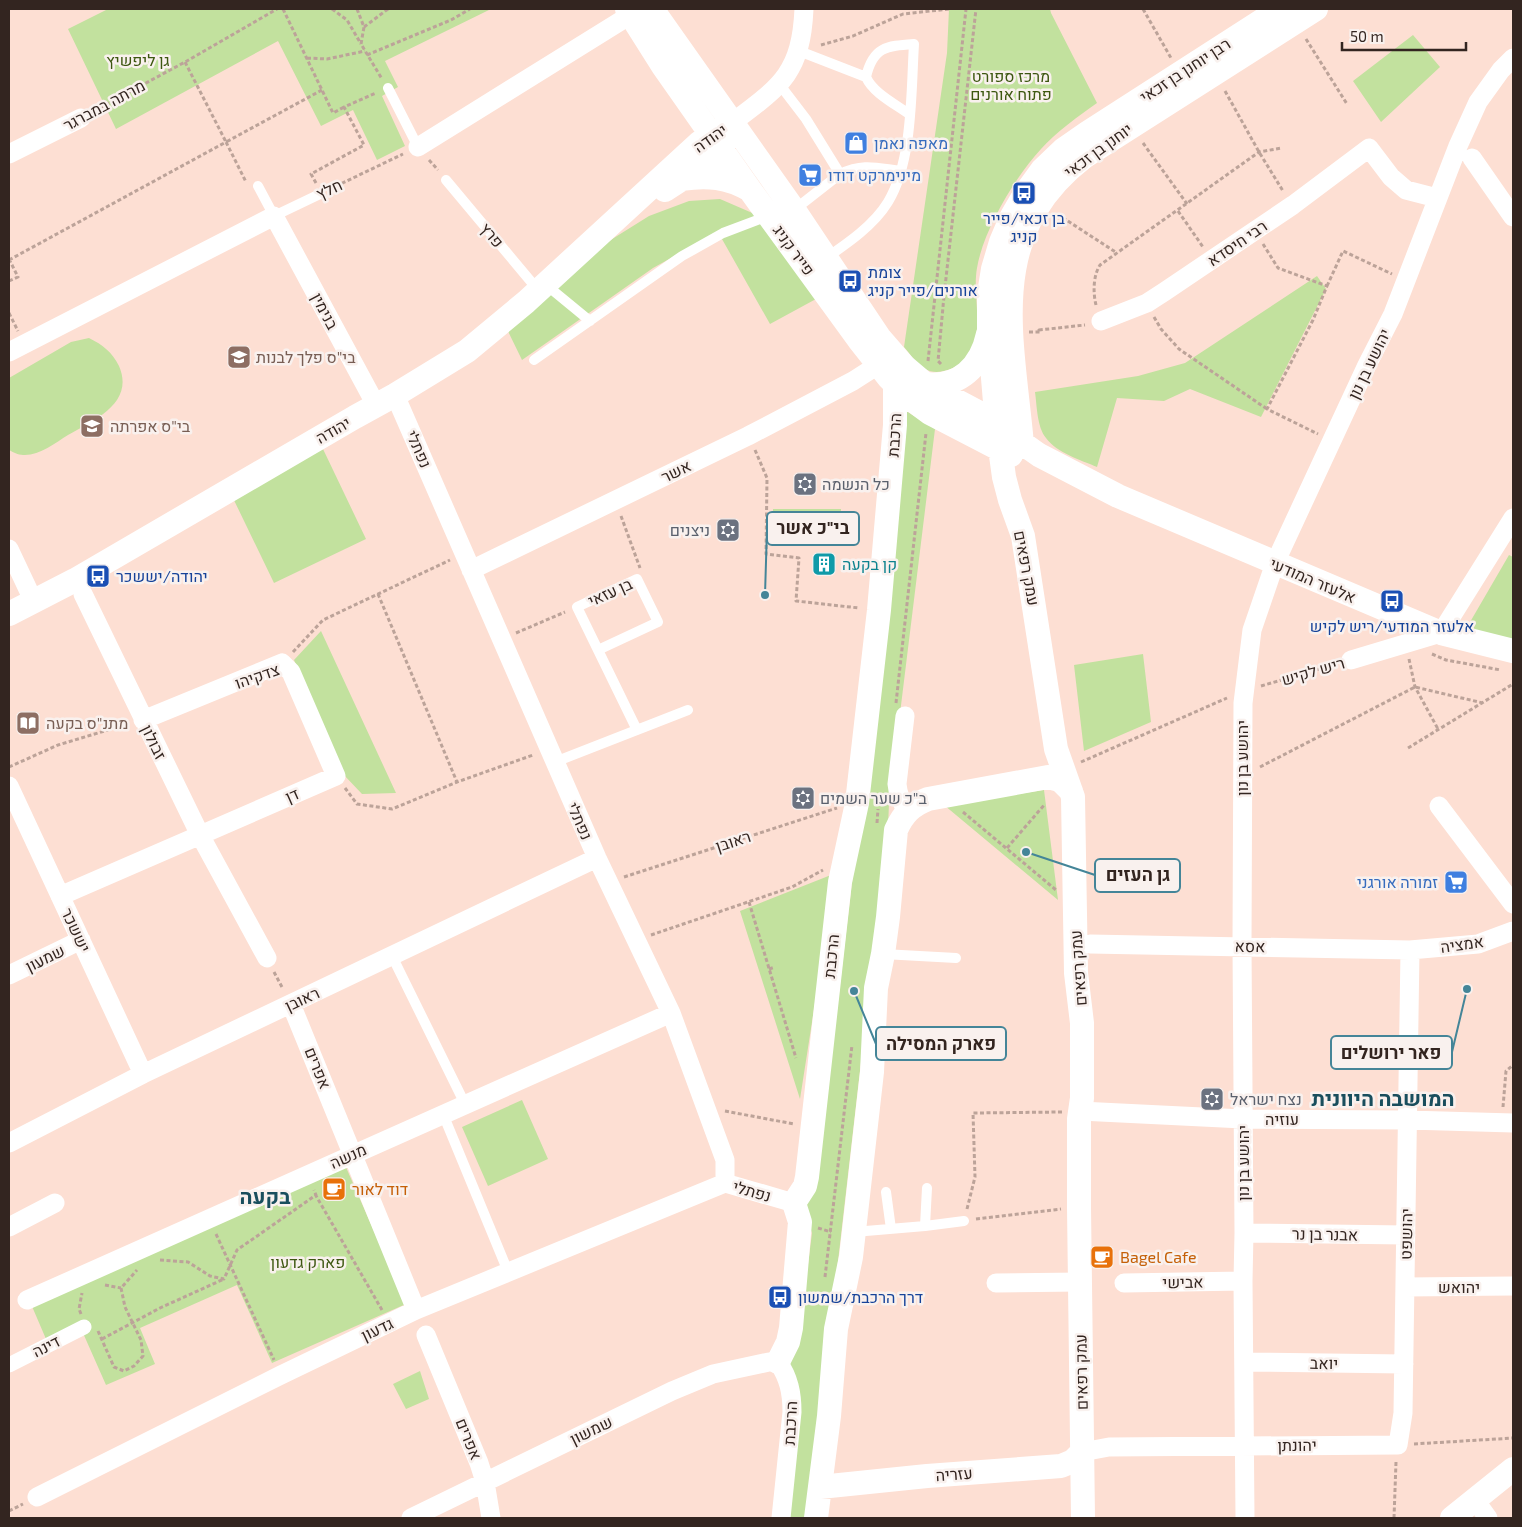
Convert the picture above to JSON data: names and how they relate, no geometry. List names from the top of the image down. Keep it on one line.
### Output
{"streets":{"street":["רבן יוחנן בן זכאי","מרתה במברגר","יהודה","יוחנן בן זכאי","חלץ","רבי חיסדא","פייר קניג","בנימין","יהושע בן נון","הרכבת","נפתלי","אשר","עמק רפאים","אלעזר המודעי","ריש לקיש","צדקיהו","זבולון","דן","ראובן","יששכר","אמציה","אסא","שמעון","אפרים","עוזיה","מנשה","אבנר בן נר","יהושפט","אבישי","יהואש","גדעון","דינה","יואב","שמשון","יהונתן","עזריה"],"lane":["פרץ","בן עזאי"]},"crossings":[["רבן יוחנן בן זכאי","יוחנן בן זכאי"],["רבן יוחנן בן זכאי","פייר קניג"],["רבן יוחנן בן זכאי","עמק רפאים"],["יהודה","פרץ"],["יהודה","פייר קניג"],["יהודה","בנימין"],["יהודה","נפתלי"],["יוחנן בן זכאי","פייר קניג"],["יוחנן בן זכאי","עמק רפאים"],["יוחנן בן זכאי","אלעזר המודעי"],["חלץ","בנימין"],["רבי חיסדא","יהושע בן נון"],["פייר קניג","הרכבת"],["פייר קניג","אשר"],["פייר קניג","עמק רפאים"],["פייר קניג","אלעזר המודעי"],["בנימין","נפתלי"],["יהושע בן נון","אלעזר המודעי"],["יהושע בן נון","ריש לקיש"],["יהושע בן נון","אסא"],["יהושע בן נון","עוזיה"],["יהושע בן נון","אבנר בן נר"],["יהושע בן נון","אבישי"],["יהושע בן נון","יואב"],["יהושע בן נון","יהונתן"],["הרכבת","נפתלי"],["הרכבת","ראובן"],["הרכבת","שמשון"],["נפתלי","אשר"],["נפתלי","ראובן"],["נפתלי","מנשה"],["נפתלי","גדעון"],["עמק רפאים","אלעזר המודעי"],["עמק רפאים","ריש לקיש"],["עמק רפאים","עוזיה"],["עמק רפאים","יהונתן"],["עמק רפאים","עזריה"],["אלעזר המודעי","ריש לקיש"],["צדקיהו","זבולון"],["צדקיהו","דן"],["זבולון","דן"],["דן","יששכר"],["ראובן","יששכר"],["ראובן","אפרים"],["יששכר","שמעון"],["אמציה","אסא"],["אמציה","יהושפט"],["אסא","יהושפט"],["אפרים","מנשה"],["אפרים","גדעון"],["אפרים","שמשון"],["עוזיה","יהושפט"],["אבנר בן נר","יהושפט"],["יהושפט","יהואש"],["יהושפט","יואב"],["יהושפט","יהונתן"],["יהונתן","עזריה"]],"districts":["המושבה היוונית","בקעה"],"parks":["גן ליפשיץ","מרכז ספורט פתוח אורנים","פארק גדעון"],"places":{"shop":["מאפה נאמן"],"supermarket":["מינימרקט דודו","זמורה אורגני"],"bus stop":["בן זכאי/פייר קניג","צומת אורנים/פייר קניג","יהודה/יששכר","אלעזר המודעי/ריש לקיש","דרך הרכבת/שמשון"],"school or university":["בי\"ס פלך לבנות","בי\"ס אפרתה"],"synagogue":["כל הנשמה","ניצנים","ב\"כ שער השמים","נצח ישראל"],"building":["קן בקעה"],"other":["בי\"כ אשר","גן העזים","פאר ירושלים","פארק המסילה"],"library":["מתנ\"ס בקעה"],"cafe":["דוד לאור","Bagel Cafe"]},"scale_bar":"50 m"}
